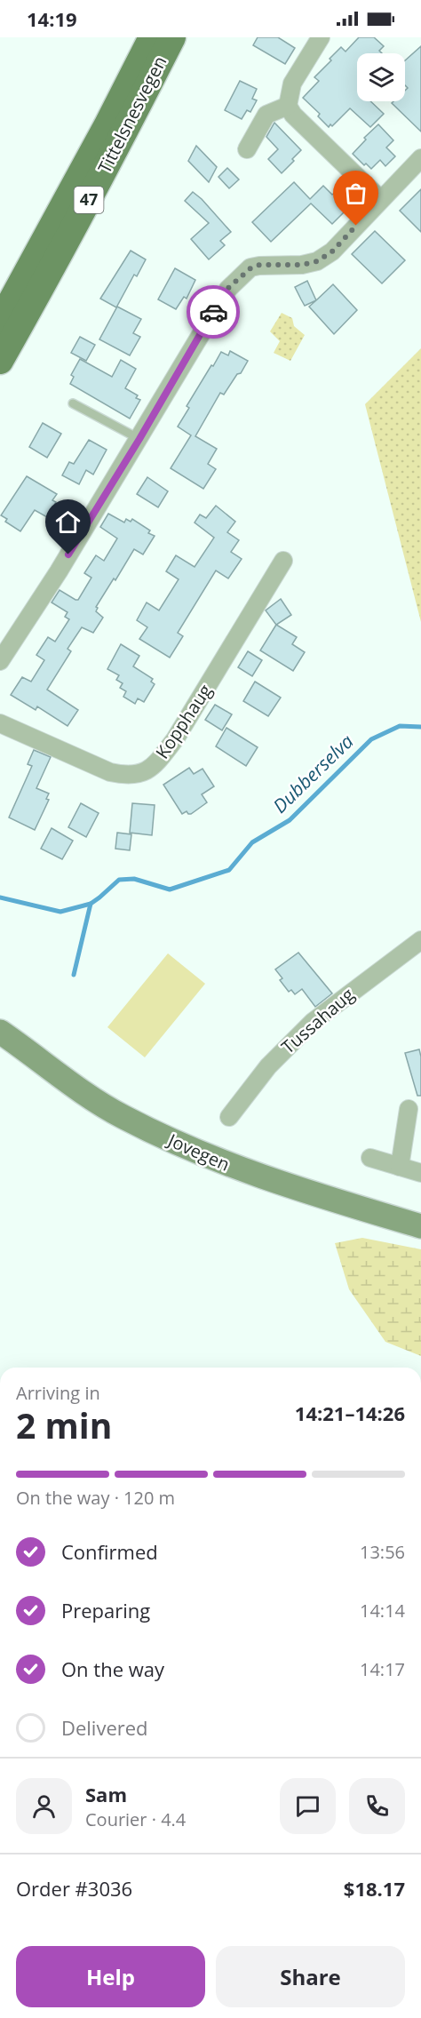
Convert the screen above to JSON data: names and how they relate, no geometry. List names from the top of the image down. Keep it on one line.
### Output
{"streets":{"main road":["Tittelsnesvegen","47"],"street":["Kopphaug","Tussahaug","Jovegen"]},"water":["Dubberselva"],"page":{"status":"14:19","heading":["2 min","Arriving in","14:21–14:26"],"panel":["Sam","Courier · 4.4","Order #3036","$18.17"],"bar":"On the way · 120 m","list":[["Confirmed","13:56"],["Preparing","14:14"],["On the way","14:17"],"Delivered"],"buttons":["Help","Share"]}}
